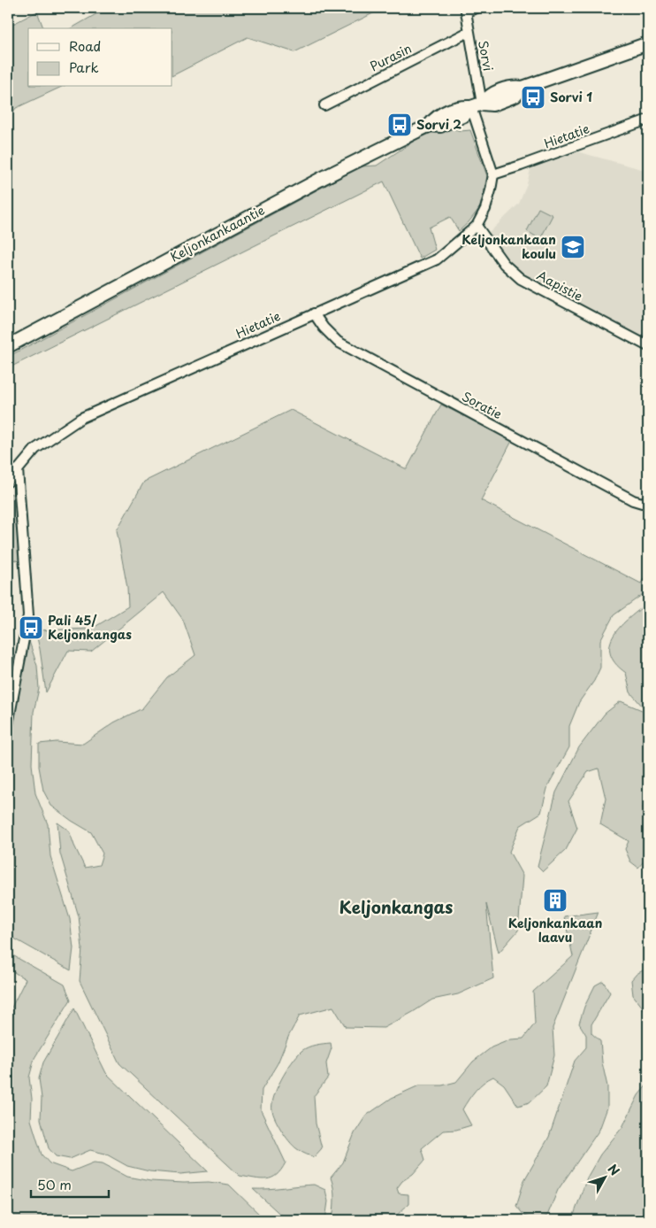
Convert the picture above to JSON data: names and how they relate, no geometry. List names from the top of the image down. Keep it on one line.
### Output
{"streets":{"main road":["Keljonkankaantie"],"street":["Sorvi","Purasin","Hietatie","Aapistie","Soratie"]},"crossings":[["Sorvi","Purasin"],["Sorvi","Keljonkankaantie"],["Hietatie","Aapistie"],["Hietatie","Soratie"]],"districts":["Keljonkangas"],"places":{"bus stop":["Sorvi 1","Sorvi 2","Pali 45/ Keljonkangas"],"school or university":["Keljonkankaan koulu"],"building":["Keljonkankaan laavu"]},"legend":["Road","Park"],"scale_bar":"50 m","north":"top right"}
